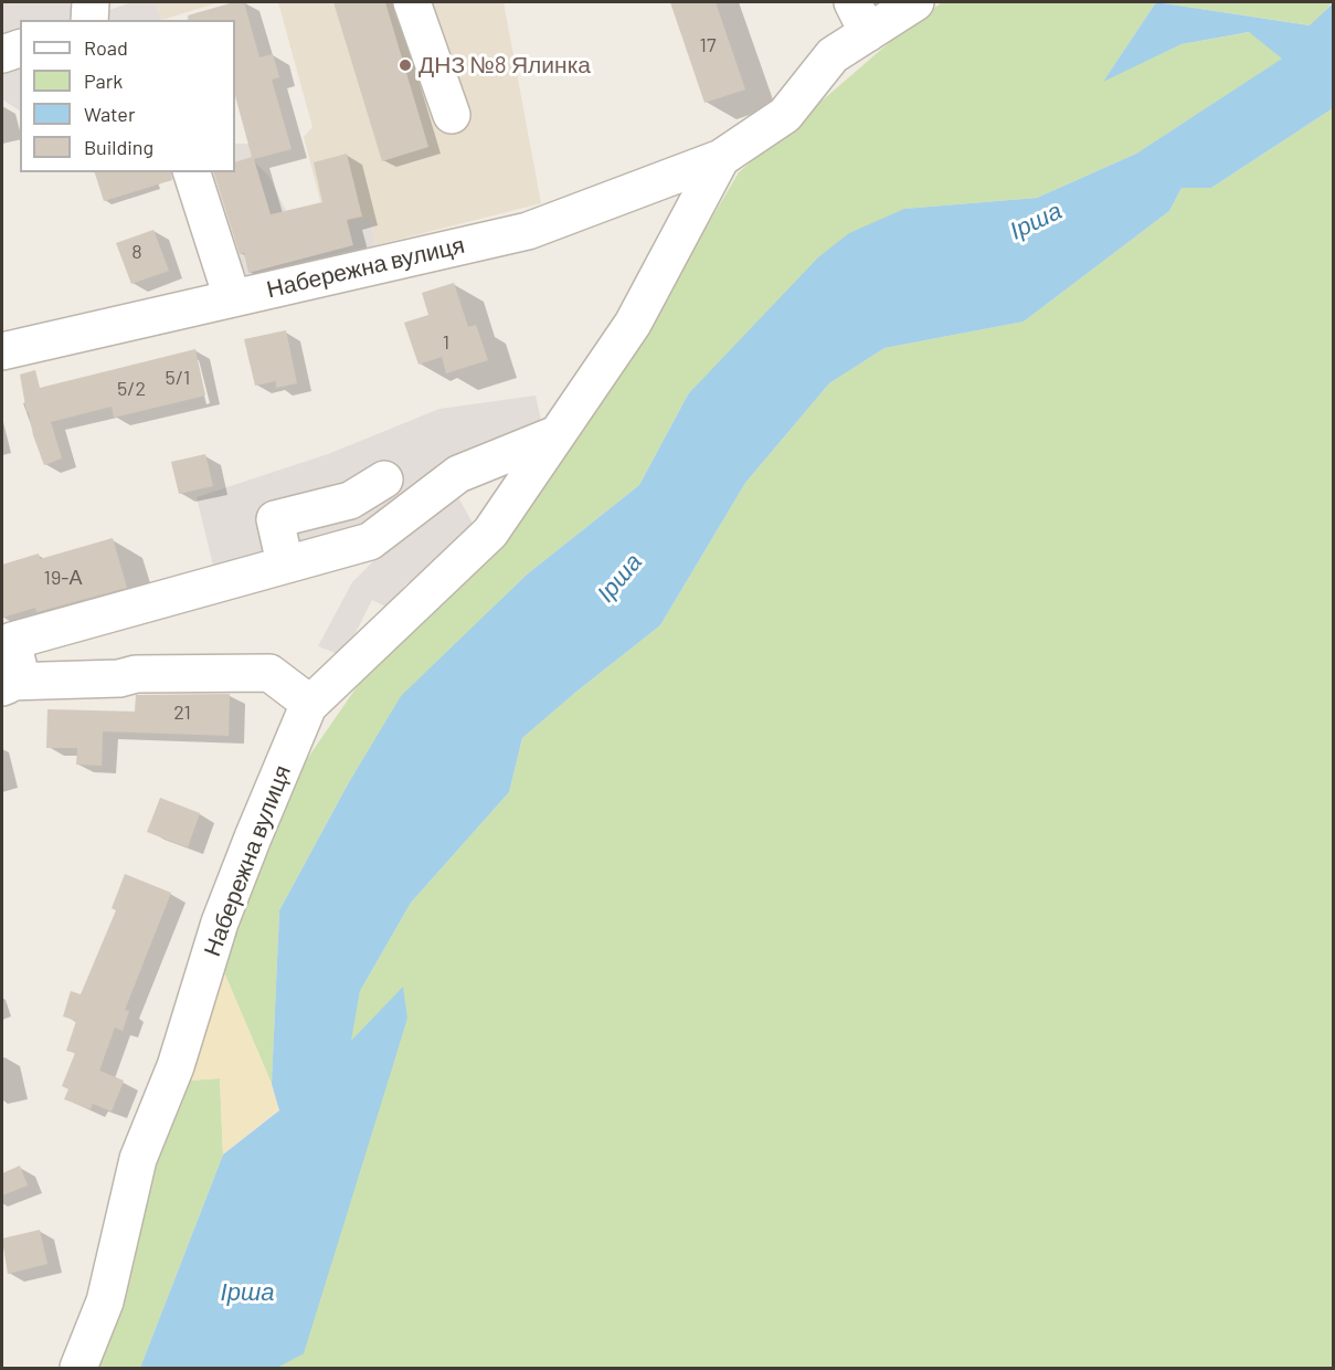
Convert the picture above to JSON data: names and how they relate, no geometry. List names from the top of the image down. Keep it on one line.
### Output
{"streets":{"street":["Набережна вулиця"]},"water":["Ірша"],"places":["ДНЗ №8 Ялинка"],"house_numbers":["17","8","1","5/1","5/2","19-А","21"],"legend":["Road","Park","Water","Building"]}
